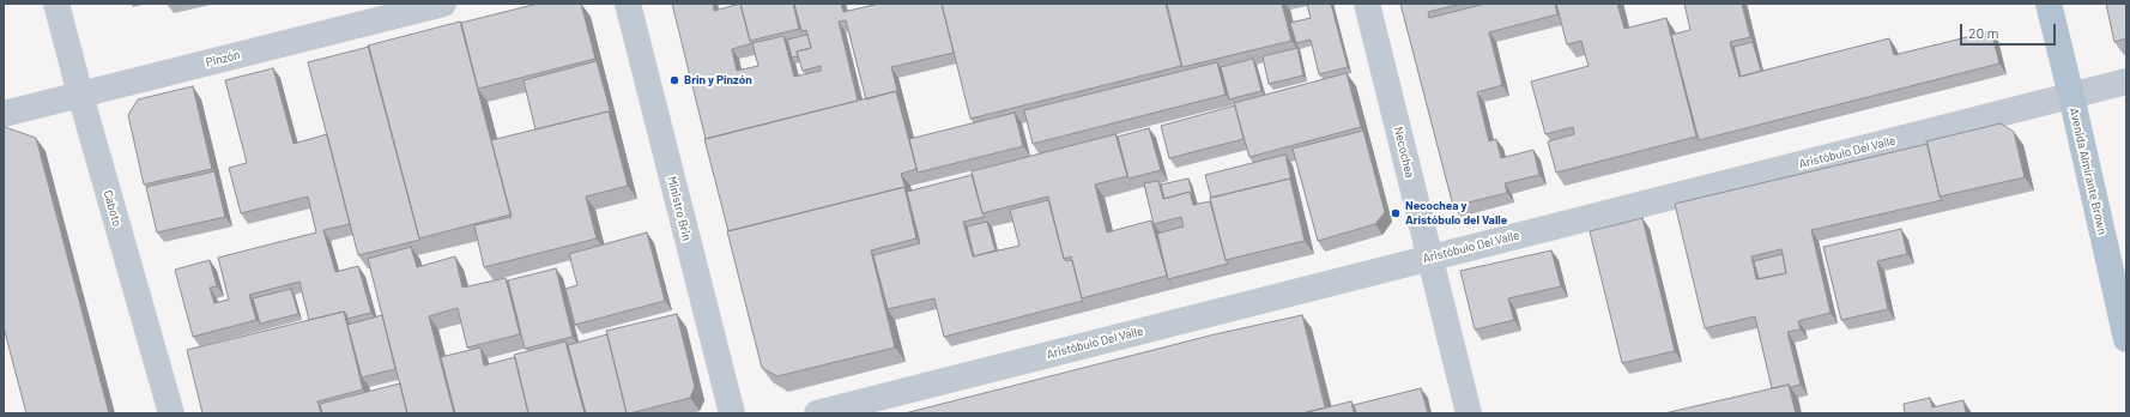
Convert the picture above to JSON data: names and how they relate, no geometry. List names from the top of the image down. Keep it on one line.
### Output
{"streets":{"main road":["Avenida Almirante Brown"],"street":["Pinzón","Necochea","Aristóbulo Del Valle","Caboto","Ministro Brin"]},"crossings":[["Pinzón","Caboto"],["Necochea","Aristóbulo Del Valle"],["Aristóbulo Del Valle","Avenida Almirante Brown"]],"places":["Brin y Pinzón","Necochea y Aristóbulo del Valle"],"scale_bar":"20 m"}
